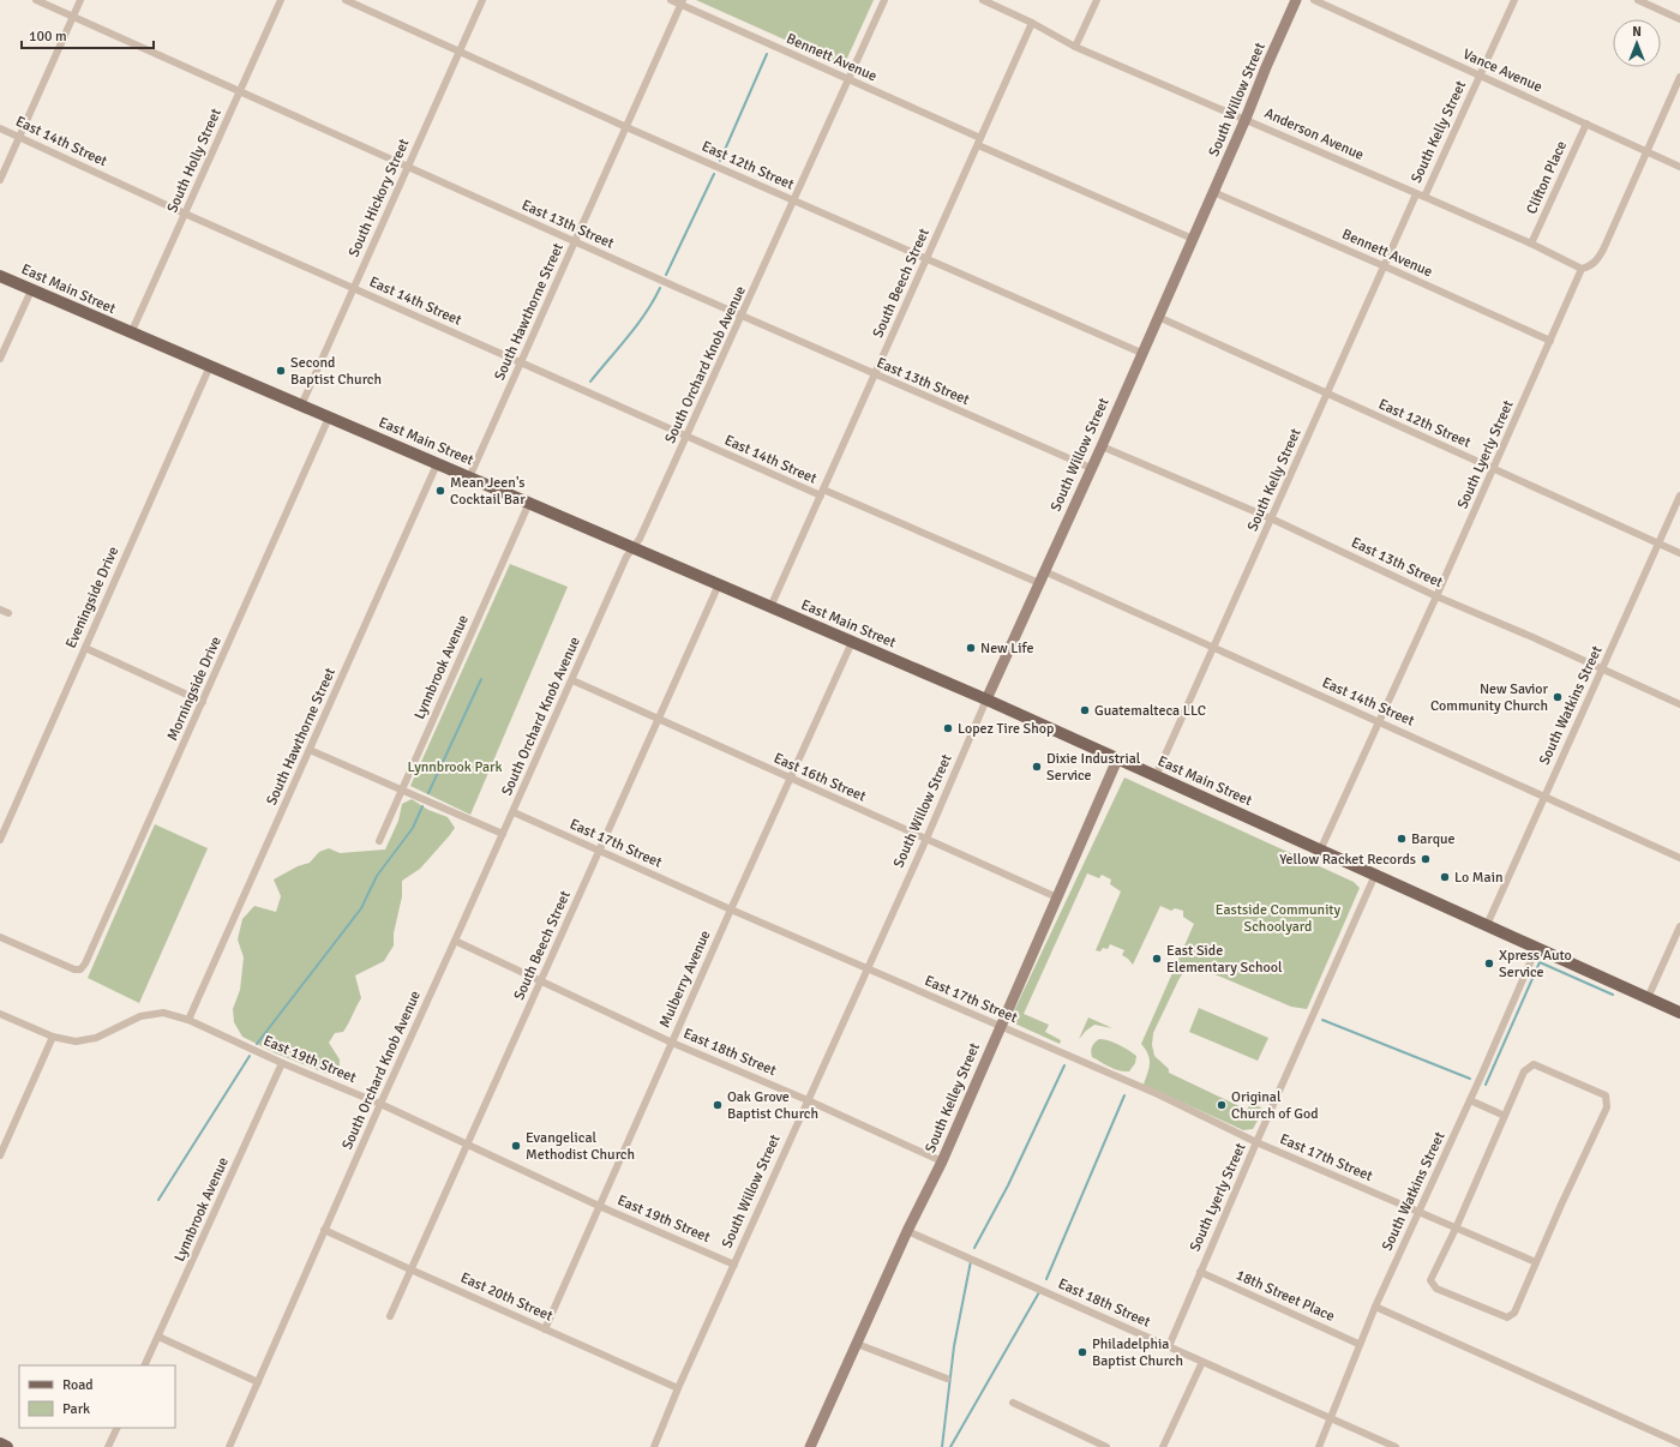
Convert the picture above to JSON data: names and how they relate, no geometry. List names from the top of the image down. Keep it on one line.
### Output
{"streets":{"main road":["South Willow Street","East Main Street","South Kelley Street"],"street":["Bennett Avenue","Vance Avenue","South Kelly Street","Anderson Avenue","East 14th Street","South Holly Street","East 12th Street","Clifton Place","South Hickory Street","East 13th Street","South Beech Street","South Hawthorne Street","South Orchard Knob Avenue","South Lyerly Street","Eveningside Drive","Lynnbrook Avenue","Morningside Drive","South Watkins Street","East 16th Street","East 17th Street","Mulberry Avenue","East 18th Street","East 19th Street","18th Street Place","East 20th Street"]},"crossings":[["Bennett Avenue","South Willow Street"],["Bennett Avenue","South Kelly Street"],["Bennett Avenue","South Beech Street"],["Bennett Avenue","South Hawthorne Street"],["Bennett Avenue","South Orchard Knob Avenue"],["Bennett Avenue","South Lyerly Street"],["Vance Avenue","South Kelly Street"],["Vance Avenue","Clifton Place"],["South Willow Street","Anderson Avenue"],["South Willow Street","East 14th Street"],["South Willow Street","East 12th Street"],["South Willow Street","East 13th Street"],["South Willow Street","East Main Street"],["South Willow Street","East 16th Street"],["South Willow Street","East 17th Street"],["South Willow Street","East 18th Street"],["South Willow Street","East 19th Street"],["South Willow Street","East 20th Street"],["South Kelly Street","Anderson Avenue"],["South Kelly Street","East 14th Street"],["South Kelly Street","East 12th Street"],["South Kelly Street","East 13th Street"],["South Kelly Street","East Main Street"],["Anderson Avenue","Clifton Place"],["Anderson Avenue","South Beech Street"],["Anderson Avenue","South Lyerly Street"],["East 14th Street","South Holly Street"],["East 14th Street","South Hickory Street"],["East 14th Street","South Beech Street"],["East 14th Street","South Hawthorne Street"],["East 14th Street","South Orchard Knob Avenue"],["East 14th Street","South Lyerly Street"],["East 14th Street","South Watkins Street"],["South Holly Street","East 13th Street"],["South Holly Street","East Main Street"],["East 12th Street","South Hickory Street"],["East 12th Street","South Beech Street"],["East 12th Street","South Hawthorne Street"],["East 12th Street","South Orchard Knob Avenue"],["East 12th Street","South Lyerly Street"],["East 12th Street","South Watkins Street"],["South Hickory Street","East 13th Street"],["South Hickory Street","East Main Street"],["East 13th Street","South Beech Street"],["East 13th Street","South Hawthorne Street"],["East 13th Street","South Orchard Knob Avenue"],["East 13th Street","South Lyerly Street"],["East 13th Street","South Watkins Street"],["South Beech Street","East Main Street"],["South Beech Street","East 16th Street"],["South Beech Street","East 17th Street"],["South Beech Street","East 18th Street"],["South Beech Street","East 19th Street"],["South Beech Street","East 20th Street"],["East Main Street","South Hawthorne Street"],["East Main Street","South Orchard Knob Avenue"],["East Main Street","South Lyerly Street"],["East Main Street","Eveningside Drive"],["East Main Street","Lynnbrook Avenue"],["East Main Street","Morningside Drive"],["East Main Street","South Watkins Street"],["East Main Street","Mulberry Avenue"],["East Main Street","South Kelley Street"],["South Hawthorne Street","East 19th Street"],["South Orchard Knob Avenue","East 16th Street"],["South Orchard Knob Avenue","East 17th Street"],["South Orchard Knob Avenue","East 18th Street"],["South Orchard Knob Avenue","East 19th Street"],["South Orchard Knob Avenue","East 20th Street"],["South Lyerly Street","East 17th Street"],["South Lyerly Street","East 18th Street"],["South Lyerly Street","18th Street Place"],["Lynnbrook Avenue","East 19th Street"],["South Watkins Street","East 17th Street"],["South Watkins Street","East 18th Street"],["South Watkins Street","18th Street Place"],["East 16th Street","Mulberry Avenue"],["East 16th Street","South Kelley Street"],["East 17th Street","Mulberry Avenue"],["East 17th Street","South Kelley Street"],["Mulberry Avenue","East 18th Street"],["Mulberry Avenue","East 19th Street"],["Mulberry Avenue","East 20th Street"],["East 18th Street","South Kelley Street"]],"parks":["Lynnbrook Park","Eastside Community Schoolyard"],"places":["Second Baptist Church","Mean Jeen's Cocktail Bar","New Life","New Savior Community Church","Guatemalteca LLC","Lopez Tire Shop","Dixie Industrial Service","Barque","Yellow Racket Records","Lo Main","East Side Elementary School","Xpress Auto Service","Oak Grove Baptist Church","Original Church of God","Evangelical Methodist Church","Philadelphia Baptist Church"],"legend":["Road","Park"],"scale_bar":"100 m","north":"top"}
